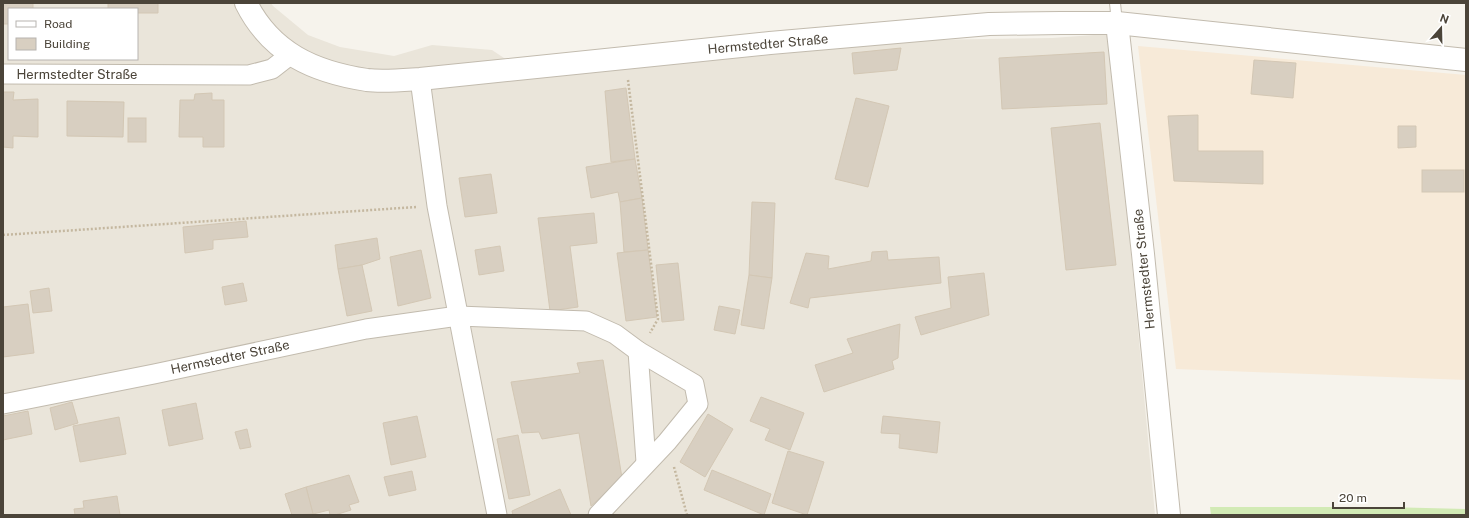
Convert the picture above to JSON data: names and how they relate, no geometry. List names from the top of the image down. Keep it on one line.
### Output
{"streets":{"street":["Hermstedter Straße"]},"legend":["Road","Building"],"scale_bar":"20 m","north":"top"}
